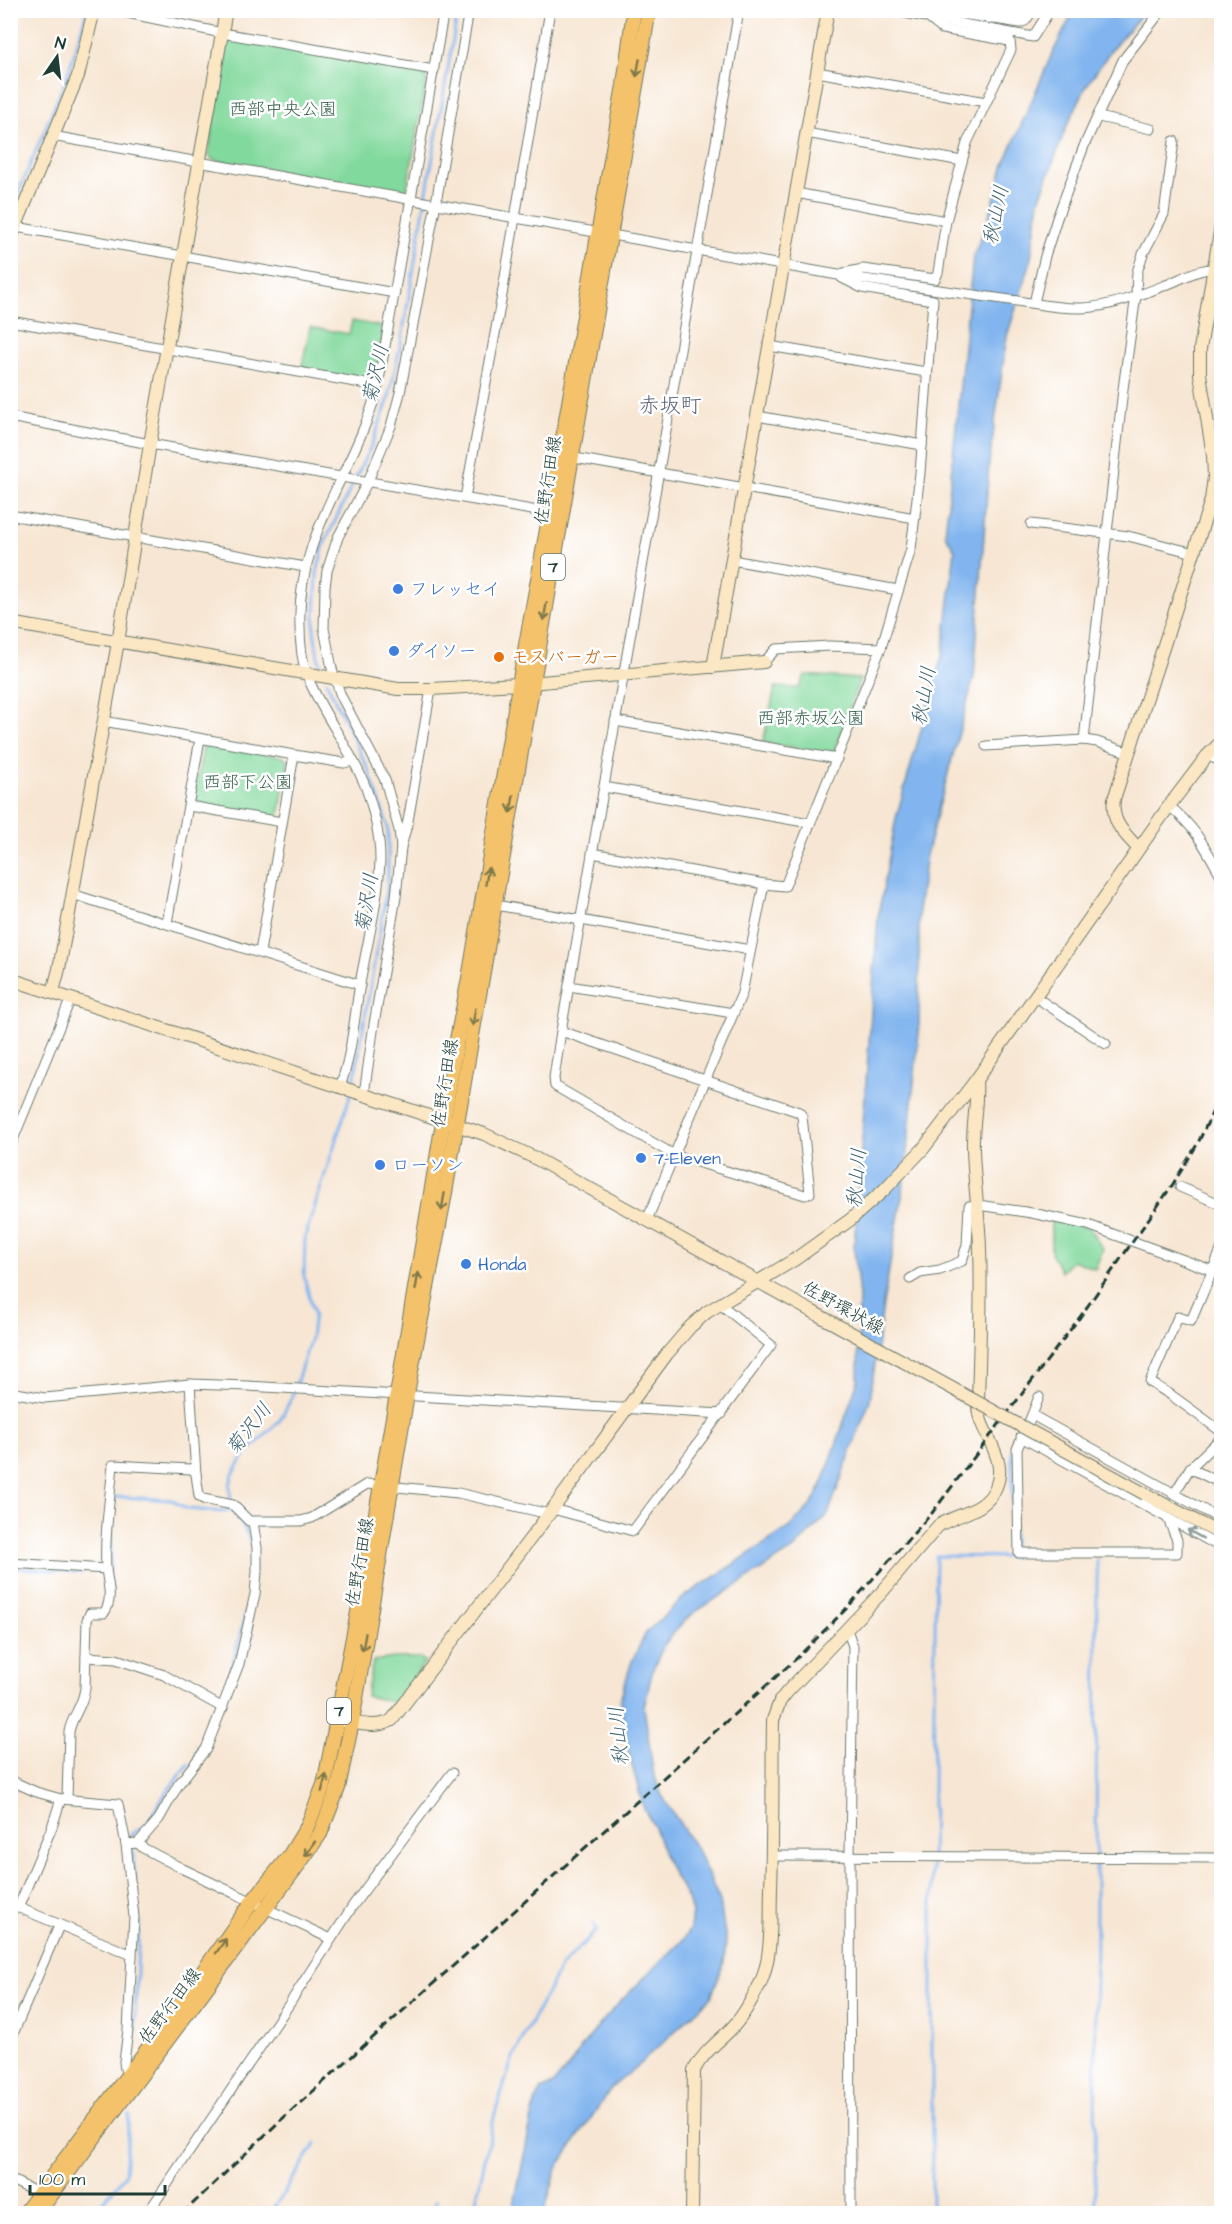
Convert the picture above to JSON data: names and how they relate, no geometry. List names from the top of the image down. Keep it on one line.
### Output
{"streets":{"main road":["佐野行田線","7"],"street":["佐野環状線"]},"crossings":[["佐野行田線","佐野環状線"]],"districts":["赤坂町"],"water":["秋山川","菊沢川"],"parks":["西部中央公園","西部赤坂公園","西部下公園"],"places":["フレッセイ","ダイソー","モスバーガー","7-Eleven","ローソン","Honda"],"scale_bar":"100 m","north":"top"}
